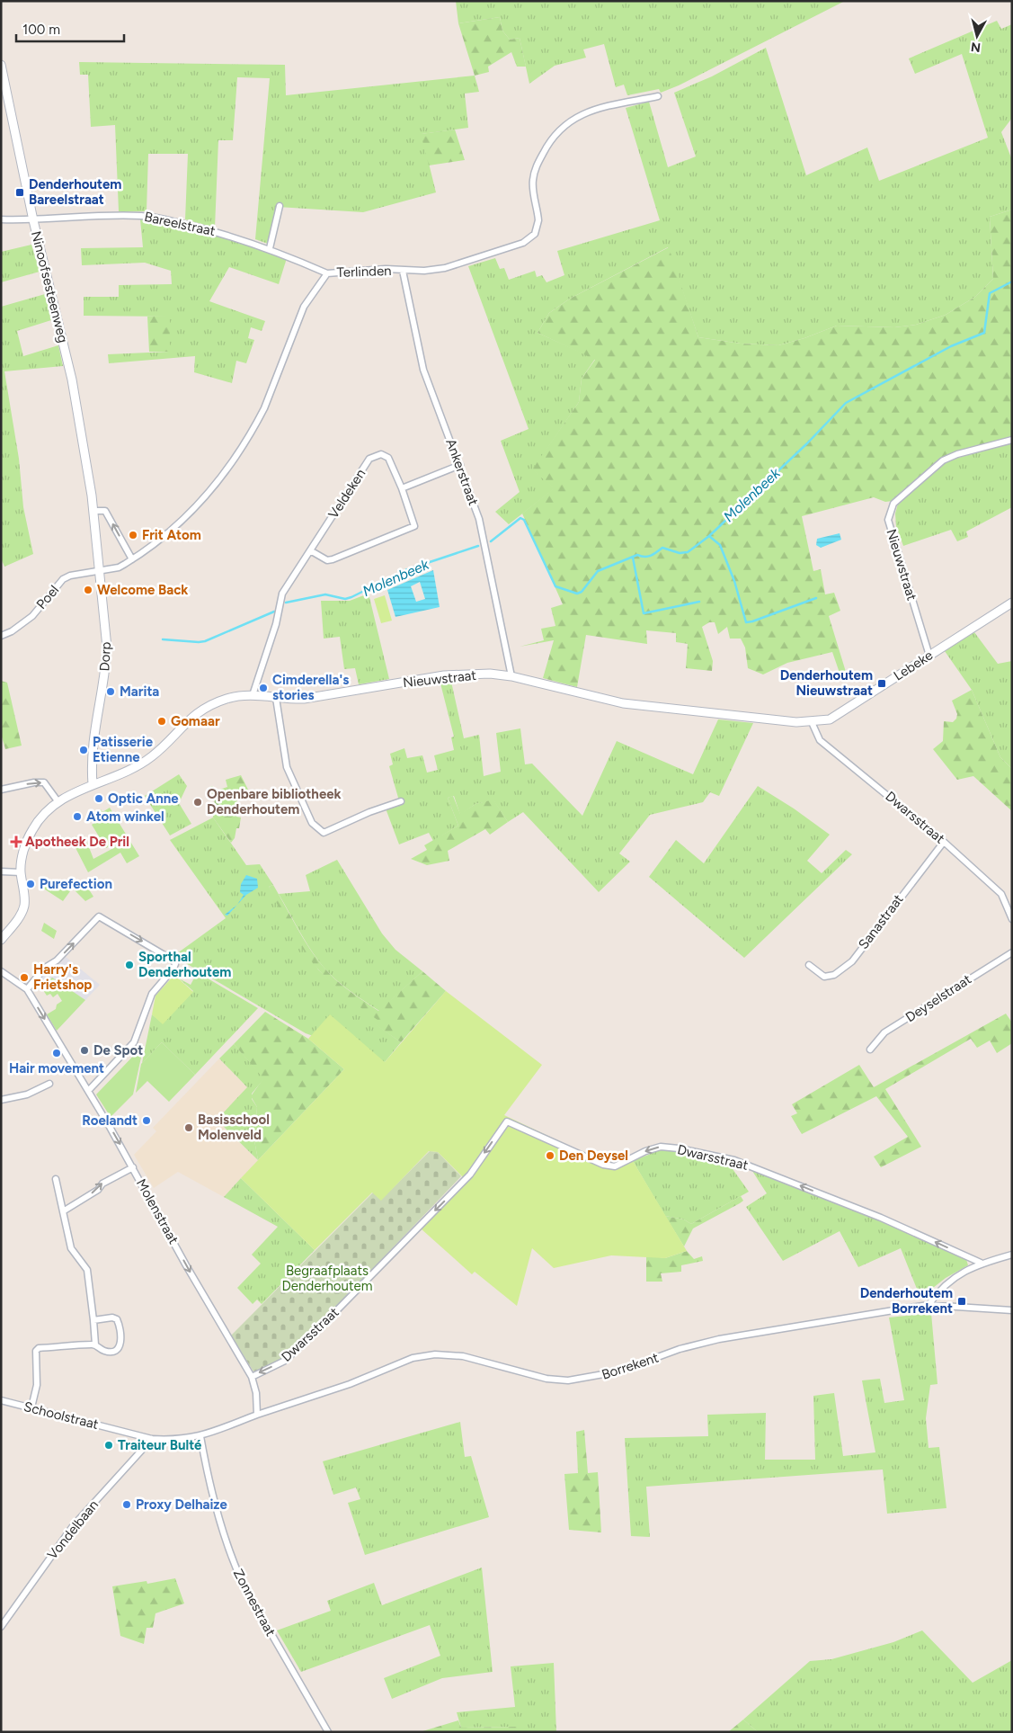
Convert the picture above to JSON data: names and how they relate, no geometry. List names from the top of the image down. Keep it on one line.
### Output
{"streets":{"street":["Bareelstraat","Terlinden","Ninoofsesteenweg","Ankerstraat","Veldeken","Nieuwstraat","Poel","Dorp","Lebeke","Dwarsstraat","Sanastraat","Deyselstraat","Molenstraat","Borrekent","Schoolstraat","Vondelbaan","Zonnestraat"]},"crossings":[["Bareelstraat","Terlinden"],["Bareelstraat","Ninoofsesteenweg"],["Terlinden","Ninoofsesteenweg"],["Terlinden","Ankerstraat"],["Terlinden","Poel"],["Terlinden","Dorp"],["Ninoofsesteenweg","Poel"],["Ninoofsesteenweg","Dorp"],["Ankerstraat","Nieuwstraat"],["Veldeken","Nieuwstraat"],["Nieuwstraat","Dorp"],["Nieuwstraat","Lebeke"],["Nieuwstraat","Dwarsstraat"],["Poel","Dorp"],["Lebeke","Dwarsstraat"],["Dwarsstraat","Sanastraat"],["Dwarsstraat","Molenstraat"],["Molenstraat","Borrekent"],["Schoolstraat","Vondelbaan"],["Schoolstraat","Zonnestraat"]],"one_way":["Dwarsstraat","Molenstraat"],"water":["Molenbeek"],"parks":["Begraafplaats Denderhoutem"],"places":{"transit":["Denderhoutem Bareelstraat","Denderhoutem Nieuwstraat","Denderhoutem Borrekent"],"other":["Frit Atom","Welcome Back","Cimderella's stories","Marita","Gomaar","Patisserie Etienne","Optic Anne","Openbare bibliotheek Denderhoutem","Atom winkel","Purefection","Sporthal Denderhoutem","Harry's Frietshop","De Spot","Hair movement","Roelandt","Basisschool Molenveld","Den Deysel","Traiteur Bulté","Proxy Delhaize"],"health":["Apotheek De Pril"]},"scale_bar":"100 m","north":"bottom"}
